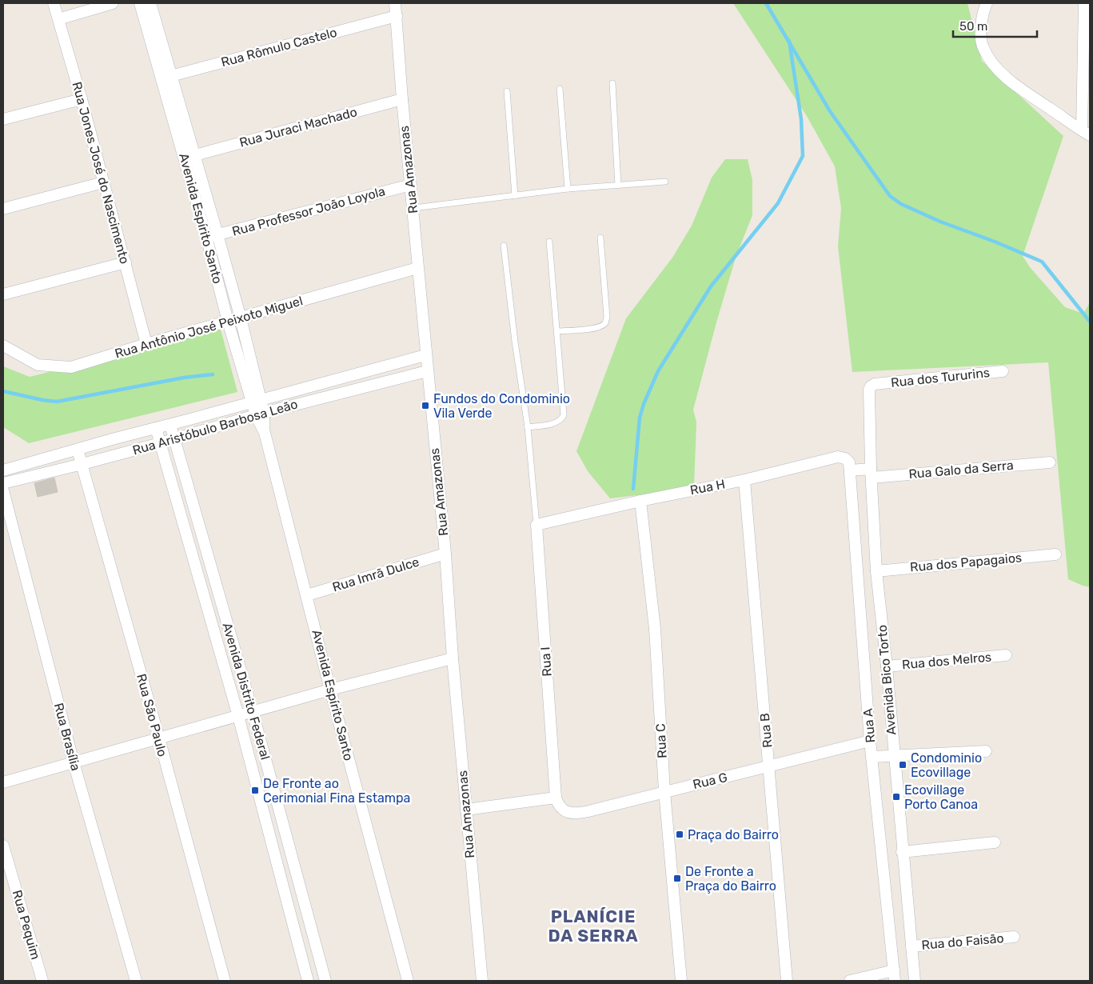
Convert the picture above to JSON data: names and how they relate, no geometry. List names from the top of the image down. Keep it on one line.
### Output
{"streets":{"street":["Rua Rômulo Castelo","Rua Juraci Machado","Rua Amazonas","Rua Jones José do Nascimento","Rua Professor João Loyola","Avenida Espírito Santo","Rua Antônio José Peixoto Miguel","Rua dos Tururins","Rua Aristóbulo Barbosa Leão","Rua Galo da Serra","Rua H","Rua dos Papagaios","Rua Imrã Dulce","Rua dos Melros","Rua I","Avenida Bico Torto","Avenida Distrito Federal","Rua São Paulo","Rua A","Rua B","Rua Brasília","Rua C","Rua G","Rua Pequim","Rua do Faisão"]},"crossings":[["Rua Rômulo Castelo","Rua Amazonas"],["Rua Rômulo Castelo","Avenida Espírito Santo"],["Rua Juraci Machado","Rua Amazonas"],["Rua Juraci Machado","Avenida Espírito Santo"],["Rua Amazonas","Rua Professor João Loyola"],["Rua Amazonas","Rua Antônio José Peixoto Miguel"],["Rua Amazonas","Rua Aristóbulo Barbosa Leão"],["Rua Amazonas","Rua Imrã Dulce"],["Rua Jones José do Nascimento","Rua Antônio José Peixoto Miguel"],["Rua Professor João Loyola","Avenida Espírito Santo"],["Avenida Espírito Santo","Rua Antônio José Peixoto Miguel"],["Avenida Espírito Santo","Rua Aristóbulo Barbosa Leão"],["Avenida Espírito Santo","Rua Imrã Dulce"],["Rua dos Tururins","Avenida Bico Torto"],["Rua Aristóbulo Barbosa Leão","Avenida Distrito Federal"],["Rua Aristóbulo Barbosa Leão","Rua São Paulo"],["Rua Galo da Serra","Avenida Bico Torto"],["Rua H","Rua I"],["Rua H","Rua A"],["Rua H","Rua B"],["Rua H","Rua C"],["Rua dos Papagaios","Avenida Bico Torto"],["Rua dos Melros","Avenida Bico Torto"],["Rua I","Rua G"],["Avenida Bico Torto","Rua do Faisão"],["Rua A","Rua G"],["Rua B","Rua G"],["Rua C","Rua G"]],"districts":["PLANÍCIE DA SERRA"],"places":{"transit":["Fundos do Condominio Vila Verde","Condominio Ecovillage","De Fronte ao Cerimonial Fina Estampa","Ecovillage Porto Canoa","Praça do Bairro","De Fronte a Praça do Bairro"]},"scale_bar":"50 m"}
